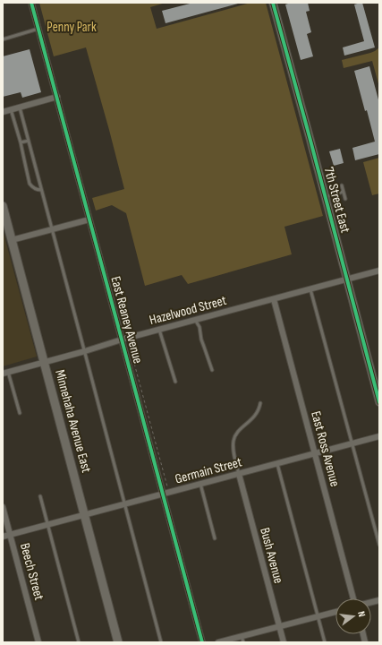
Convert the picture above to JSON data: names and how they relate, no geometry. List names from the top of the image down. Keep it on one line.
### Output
{"streets":{"main road":["Minnehaha Avenue East"],"street":["7th Street East","Hazelwood Street","East Reaney Avenue","East Ross Avenue","Germain Street","Bush Avenue","Beech Street"]},"crossings":[["7th Street East","Hazelwood Street"],["Hazelwood Street","East Reaney Avenue"],["Hazelwood Street","Minnehaha Avenue East"],["Hazelwood Street","East Ross Avenue"],["East Reaney Avenue","Germain Street"],["Minnehaha Avenue East","Germain Street"],["East Ross Avenue","Germain Street"],["Germain Street","Bush Avenue"],["Germain Street","Beech Street"]],"parks":["Penny Park"],"north":"right"}
